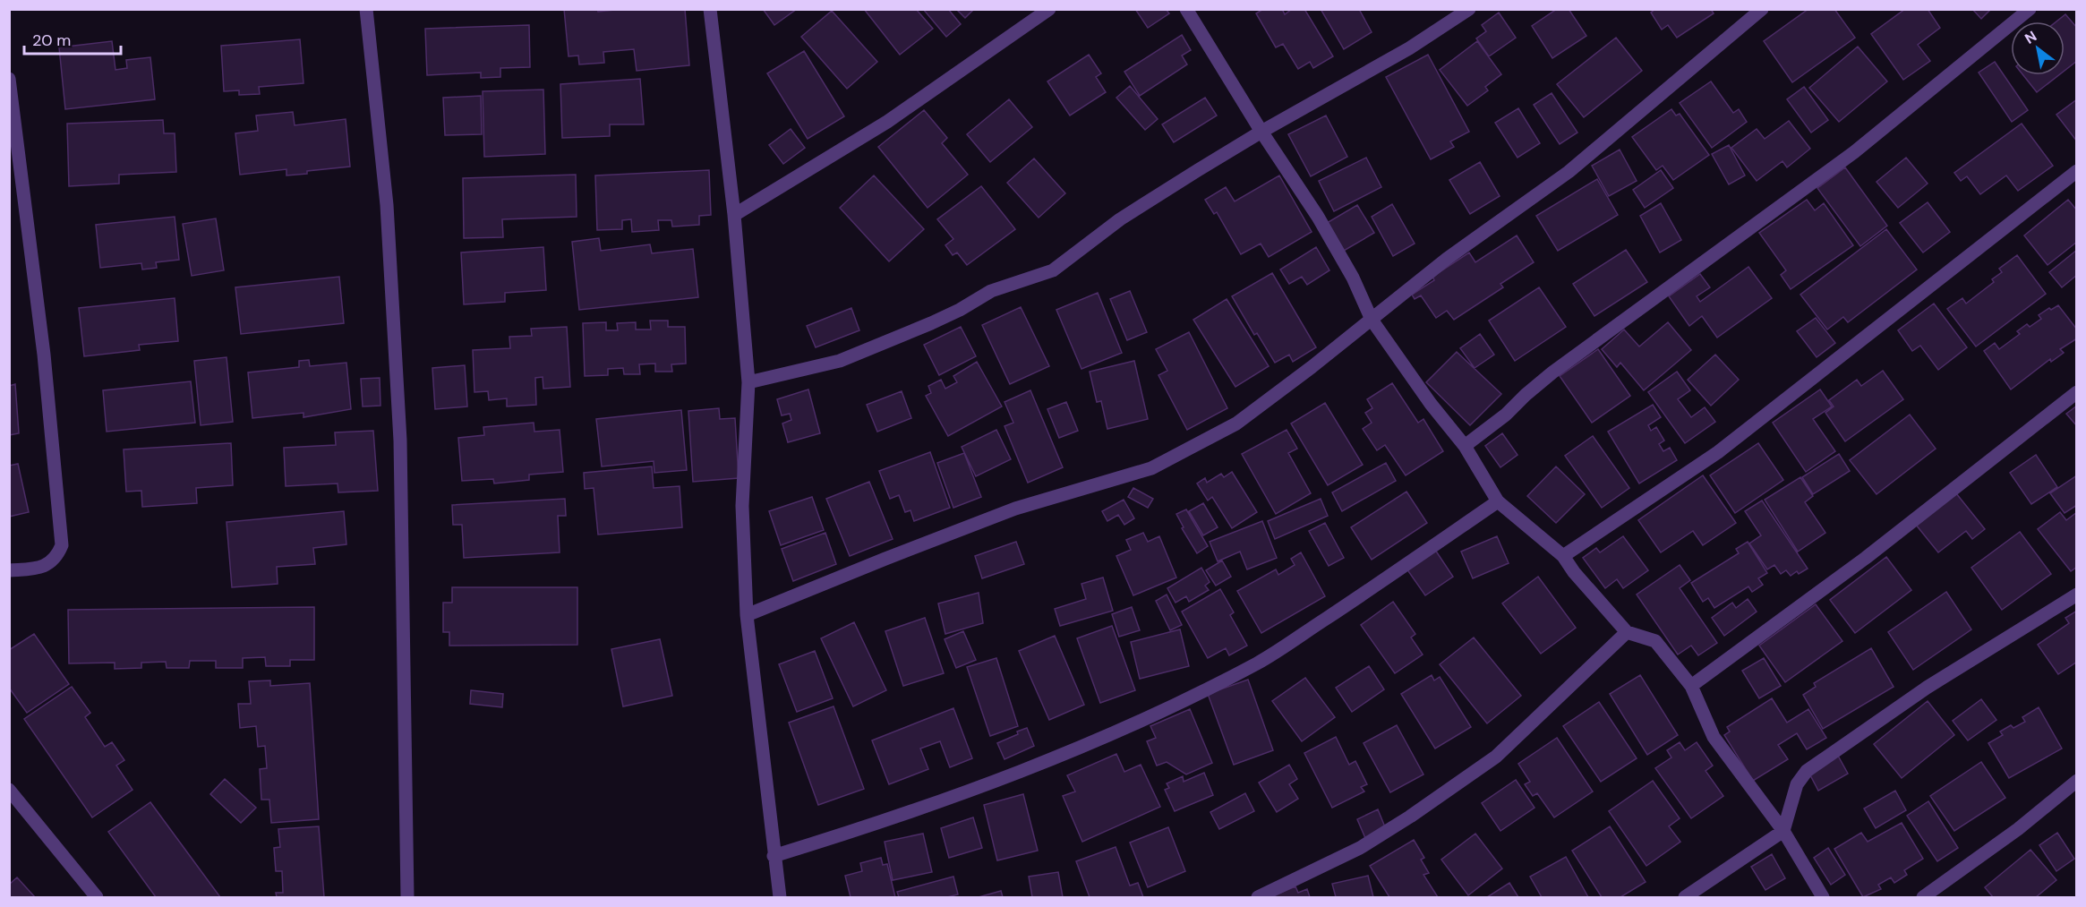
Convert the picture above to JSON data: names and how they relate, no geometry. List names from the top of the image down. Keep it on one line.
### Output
{"scale_bar":"20 m","north":"top left"}
